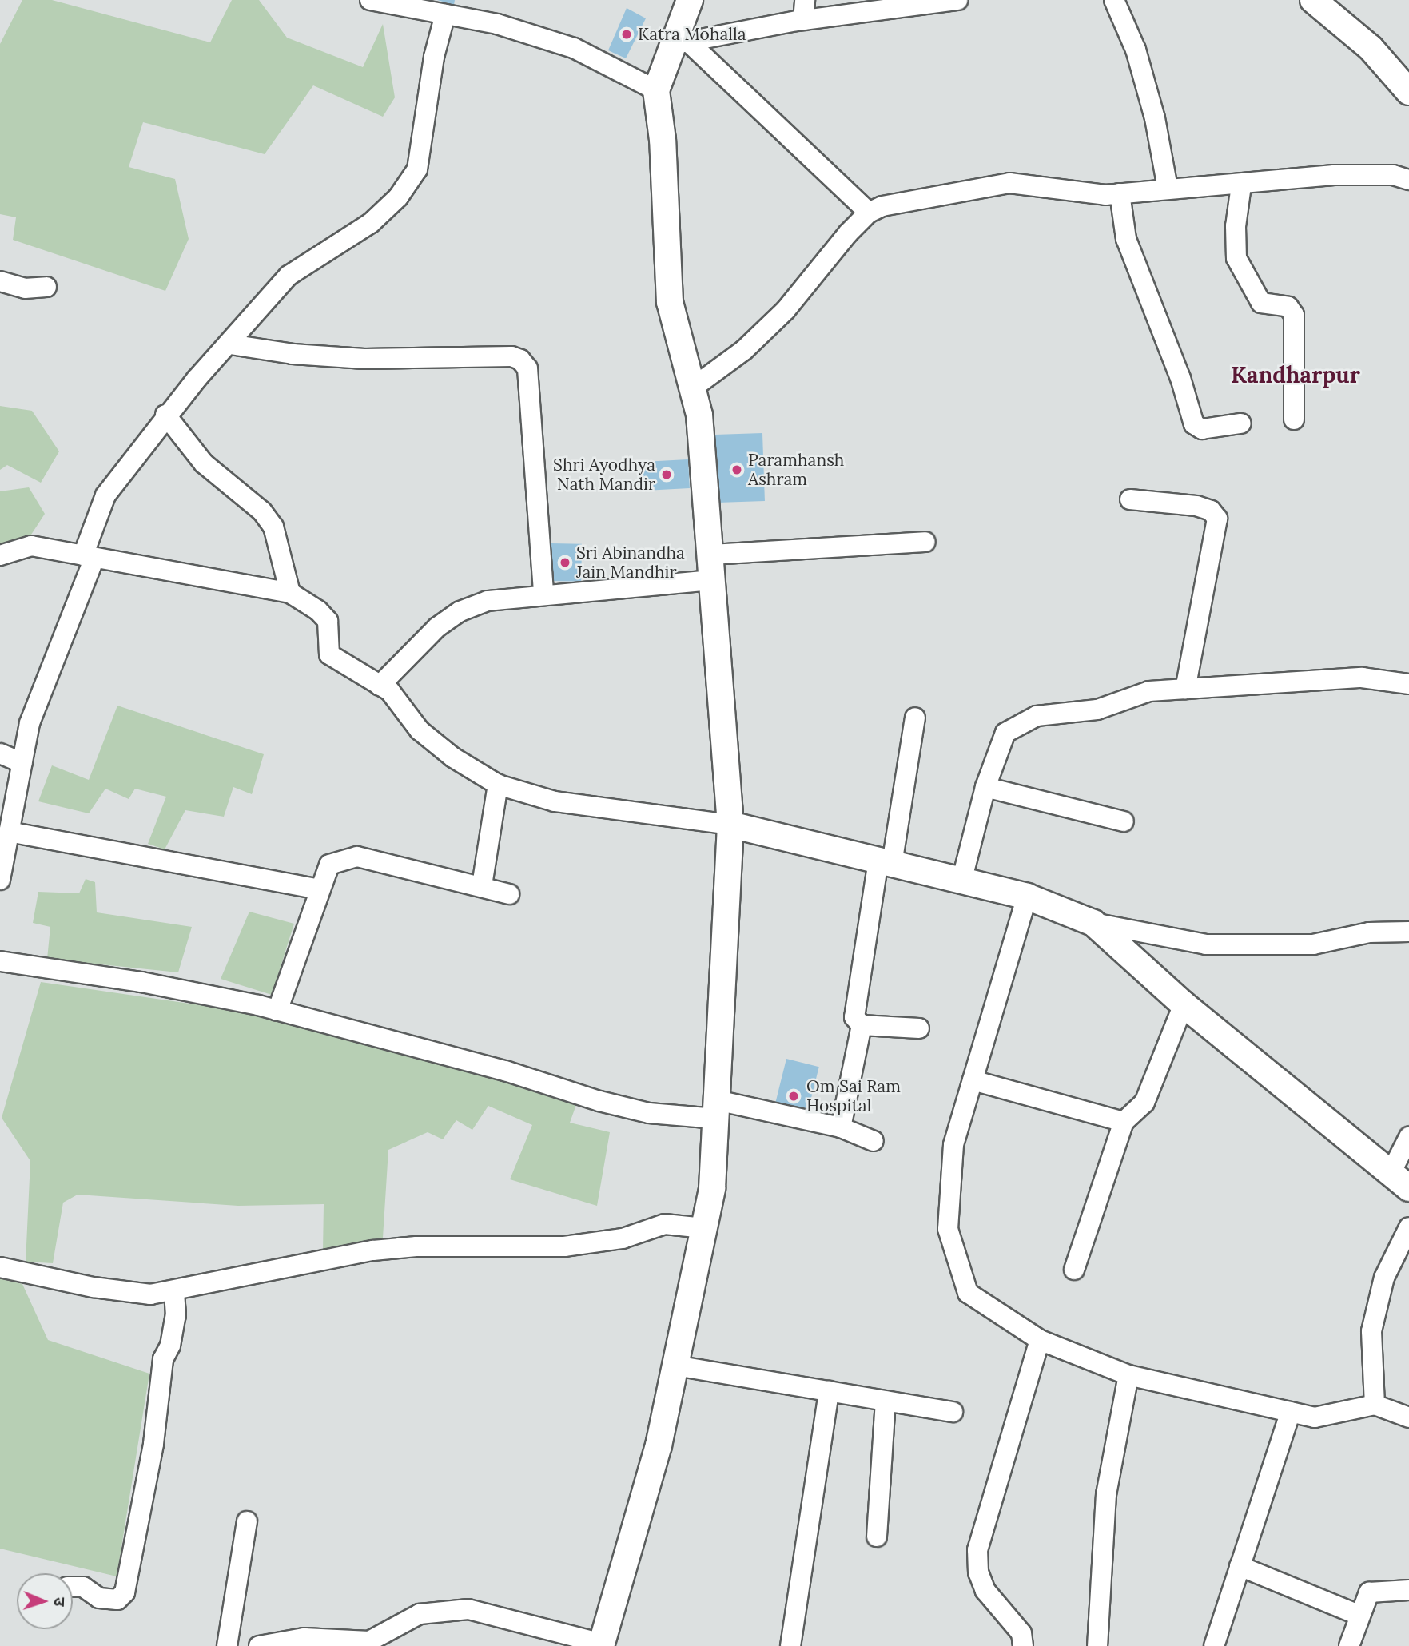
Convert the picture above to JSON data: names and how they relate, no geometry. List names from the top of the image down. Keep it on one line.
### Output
{"districts":["Kandharpur"],"places":["Katra Mohalla","Paramhansh Ashram","Shri Ayodhya Nath Mandir","Sri Abinandha Jain Mandhir","Om Sai Ram Hospital"],"north":"right"}
